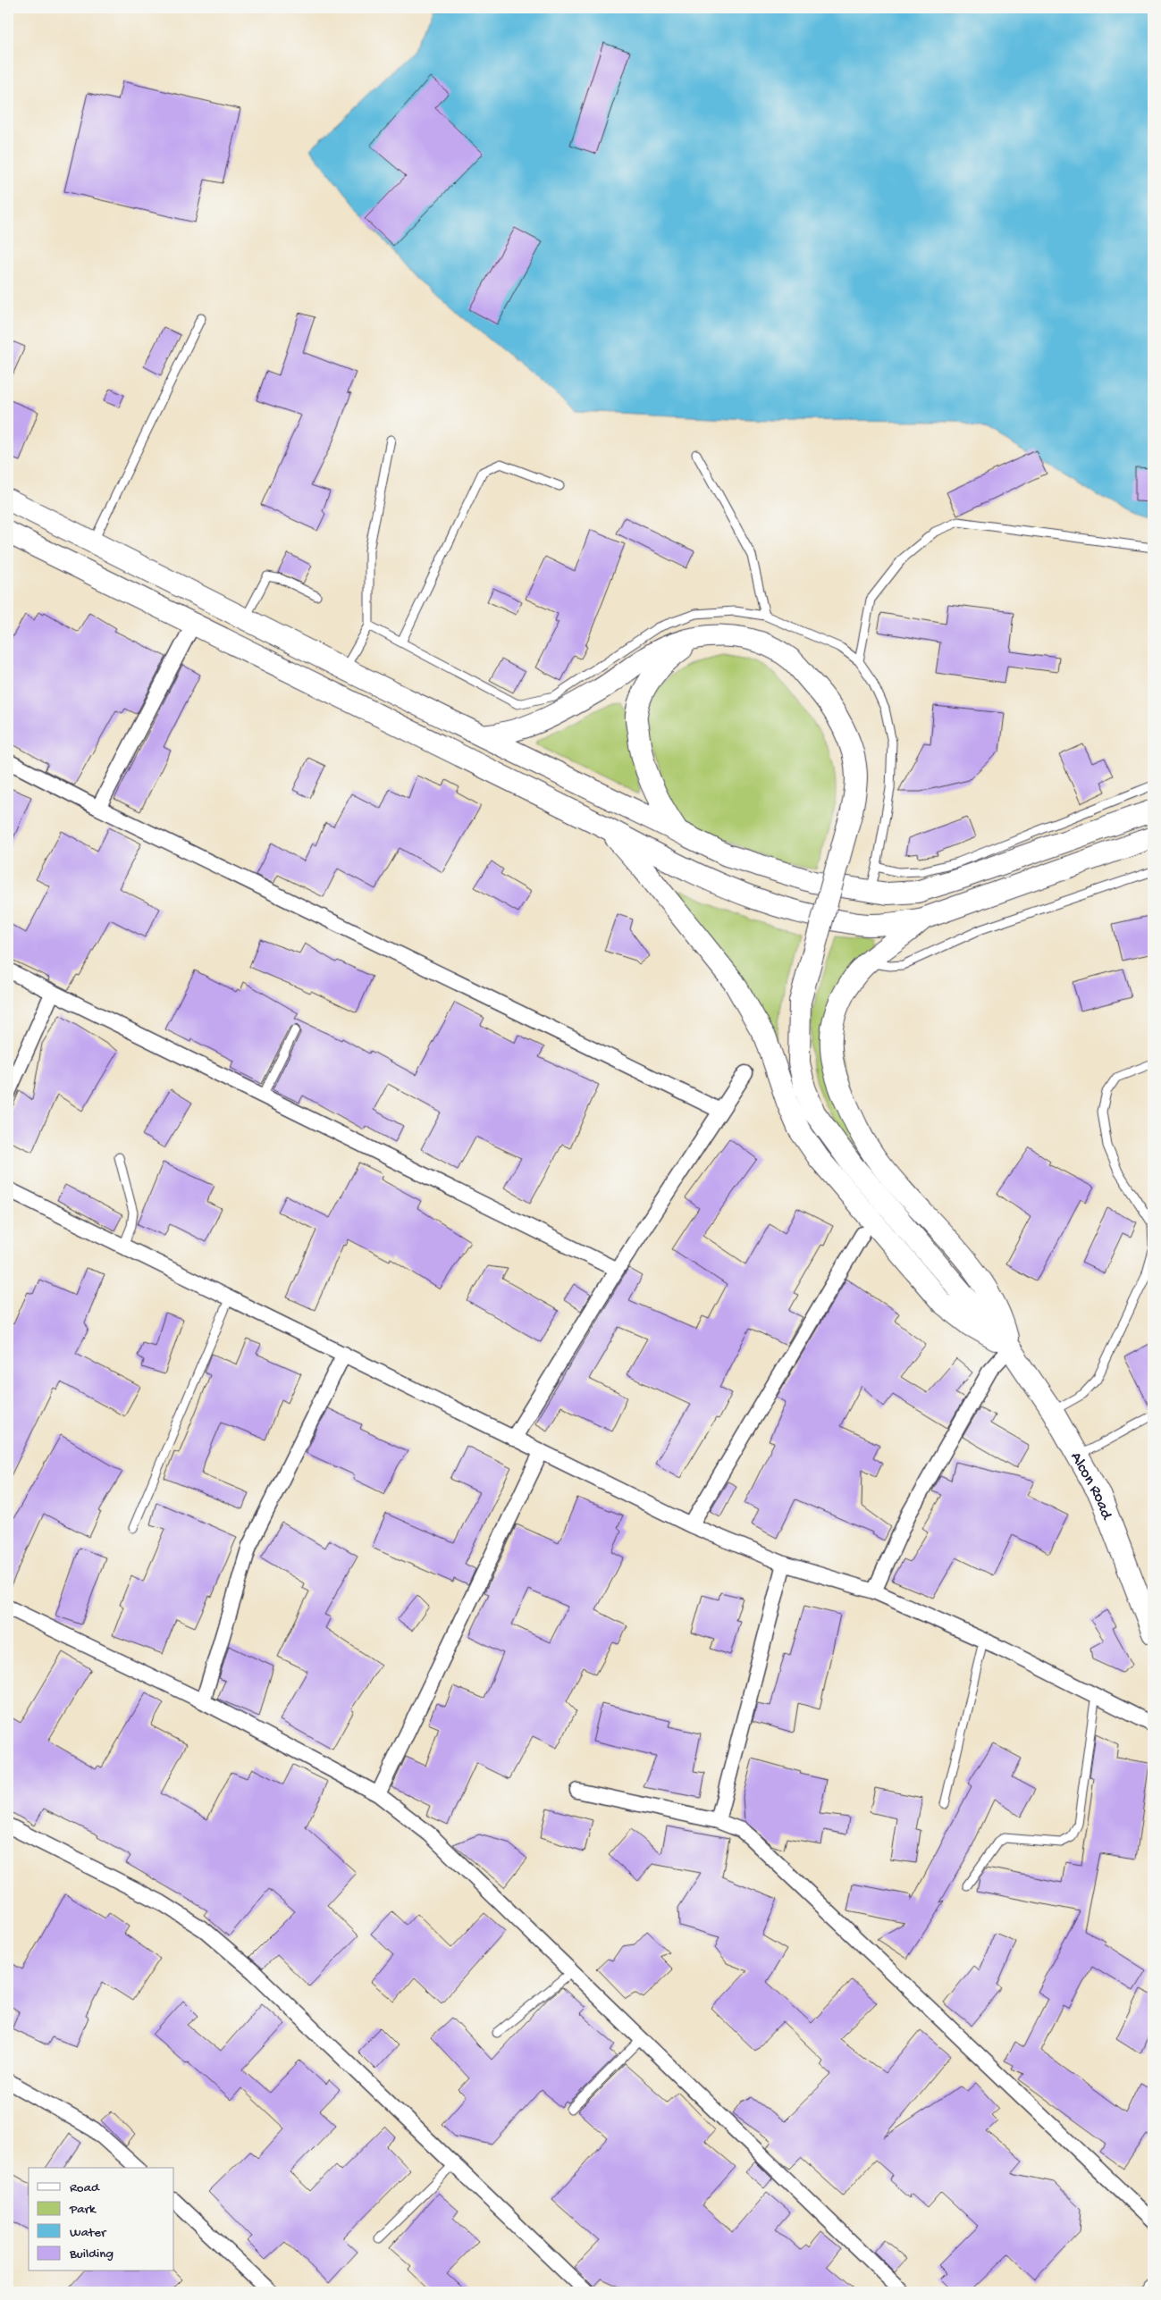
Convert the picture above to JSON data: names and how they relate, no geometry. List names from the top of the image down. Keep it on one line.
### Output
{"streets":{"main road":["Alcon Road"]},"legend":["Road","Park","Water","Building"]}
